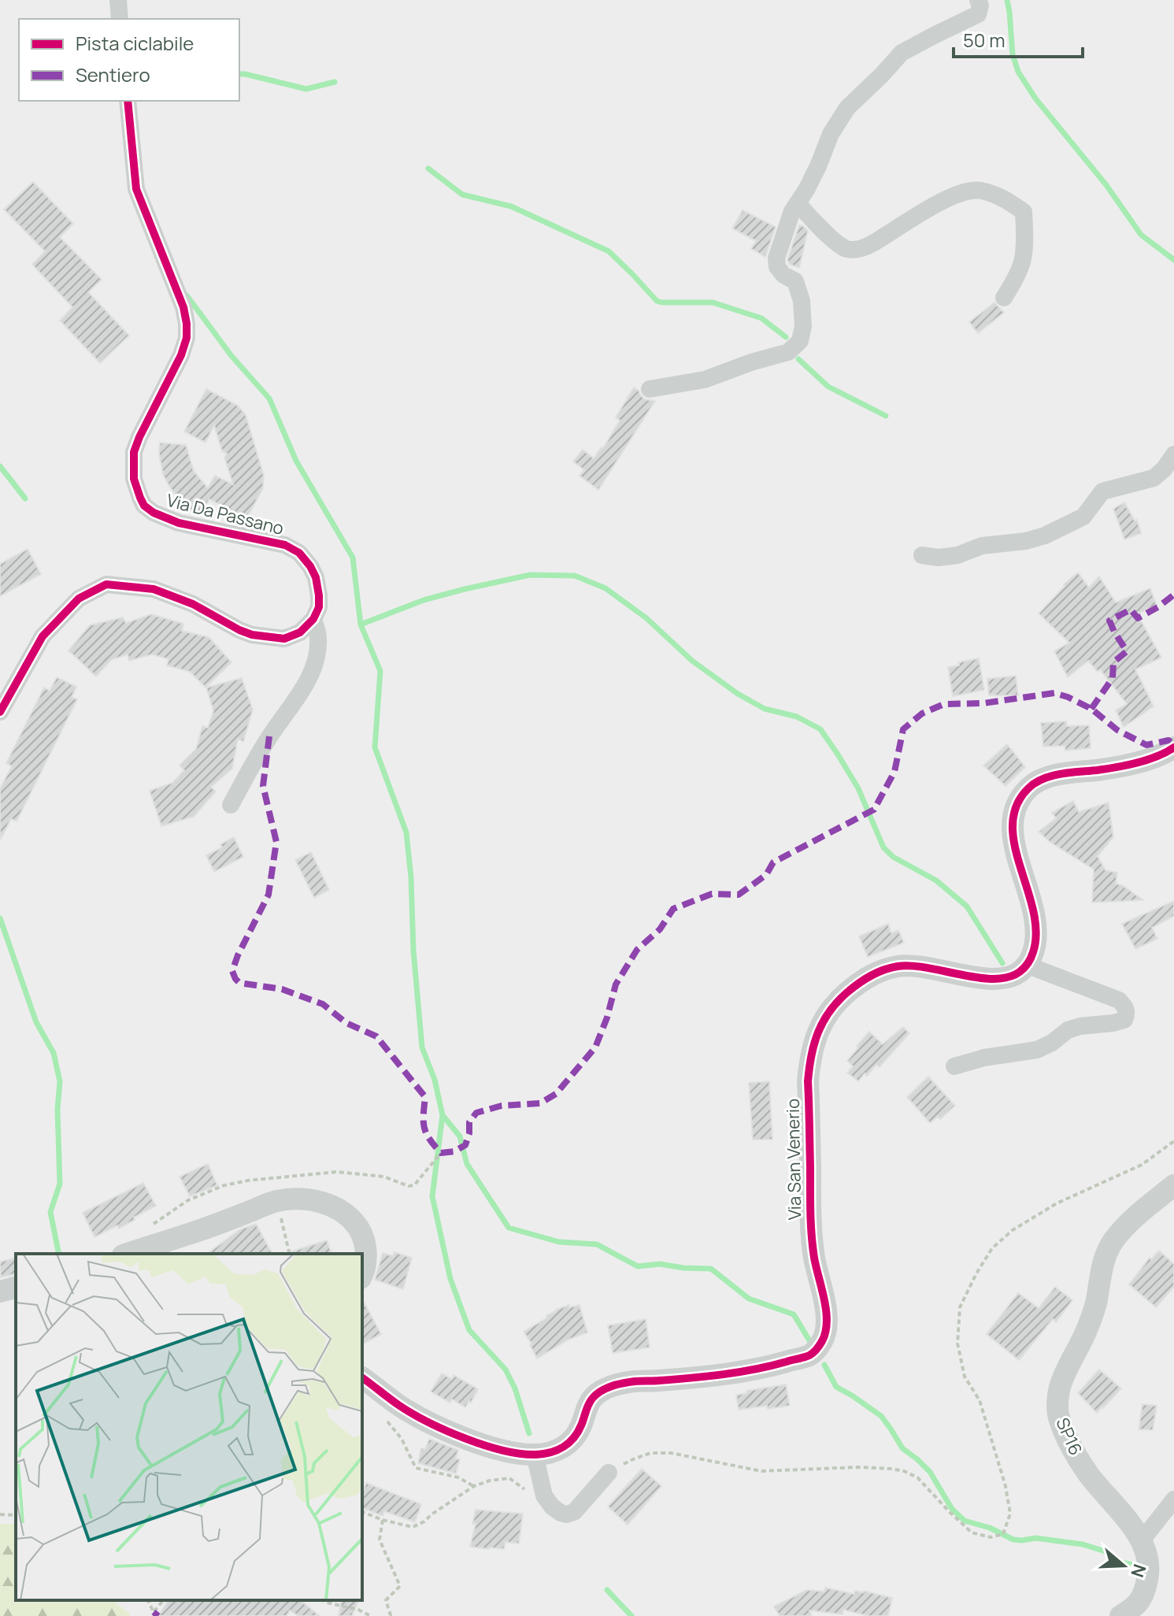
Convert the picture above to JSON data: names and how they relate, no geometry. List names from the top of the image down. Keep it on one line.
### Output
{"streets":{"street":["Via Da Passano","Via San Venerio","SP16"]},"legend":["Pista ciclabile","Sentiero"],"scale_bar":"50 m","north":"right"}
